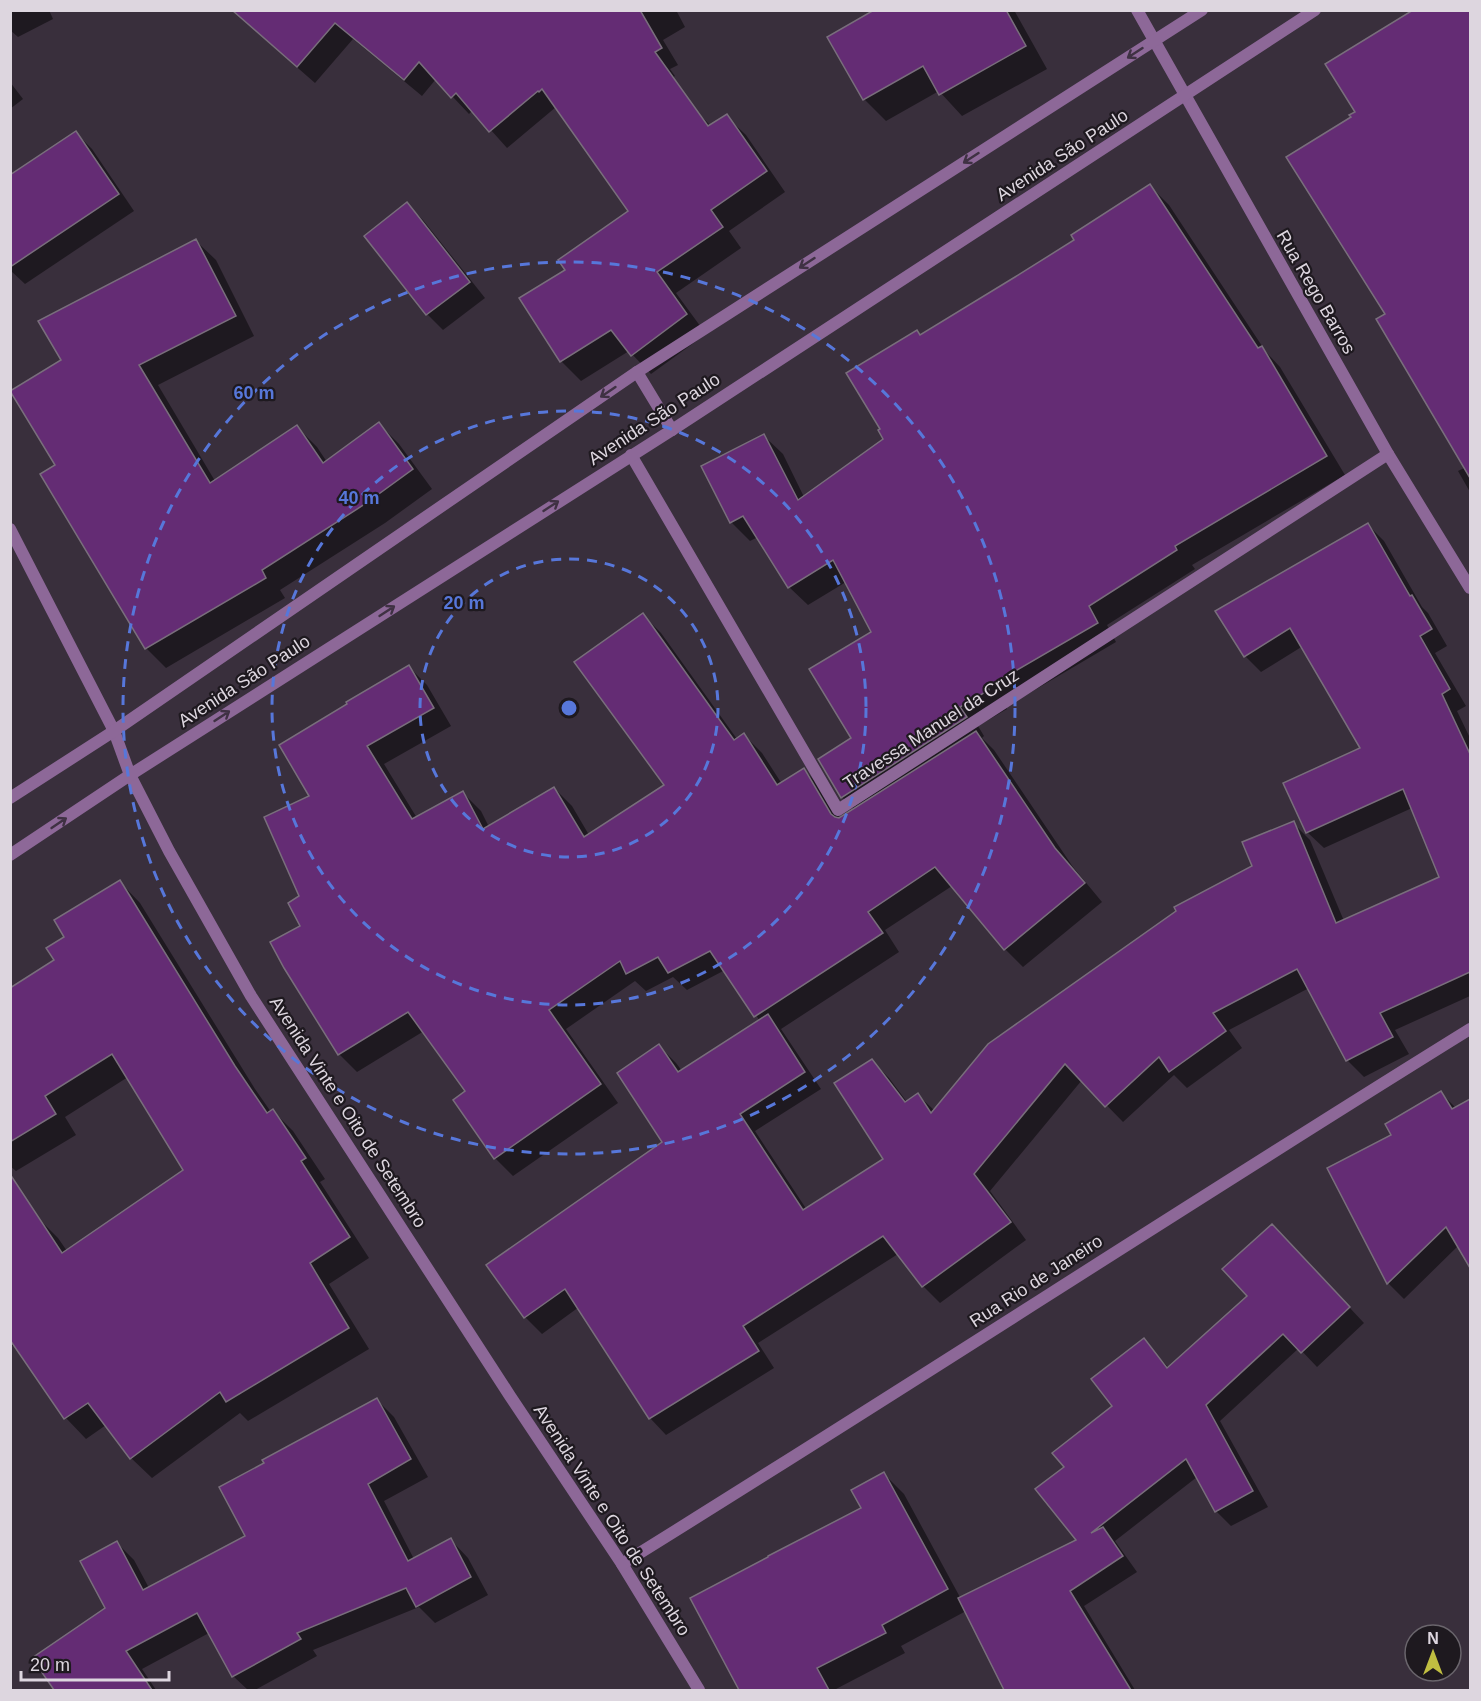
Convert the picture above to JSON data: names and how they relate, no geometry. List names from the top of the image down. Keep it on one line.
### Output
{"streets":{"street":["Avenida São Paulo","Rua Rego Barros","Travessa Manuel da Cruz","Avenida Vinte e Oito de Setembro","Rua Rio de Janeiro"]},"crossings":[["Avenida São Paulo","Rua Rego Barros"],["Avenida São Paulo","Travessa Manuel da Cruz"],["Avenida São Paulo","Avenida Vinte e Oito de Setembro"],["Rua Rego Barros","Travessa Manuel da Cruz"],["Avenida Vinte e Oito de Setembro","Rua Rio de Janeiro"]],"scale_bar":"20 m","north":"top","rings":["60 m","40 m","20 m"]}
